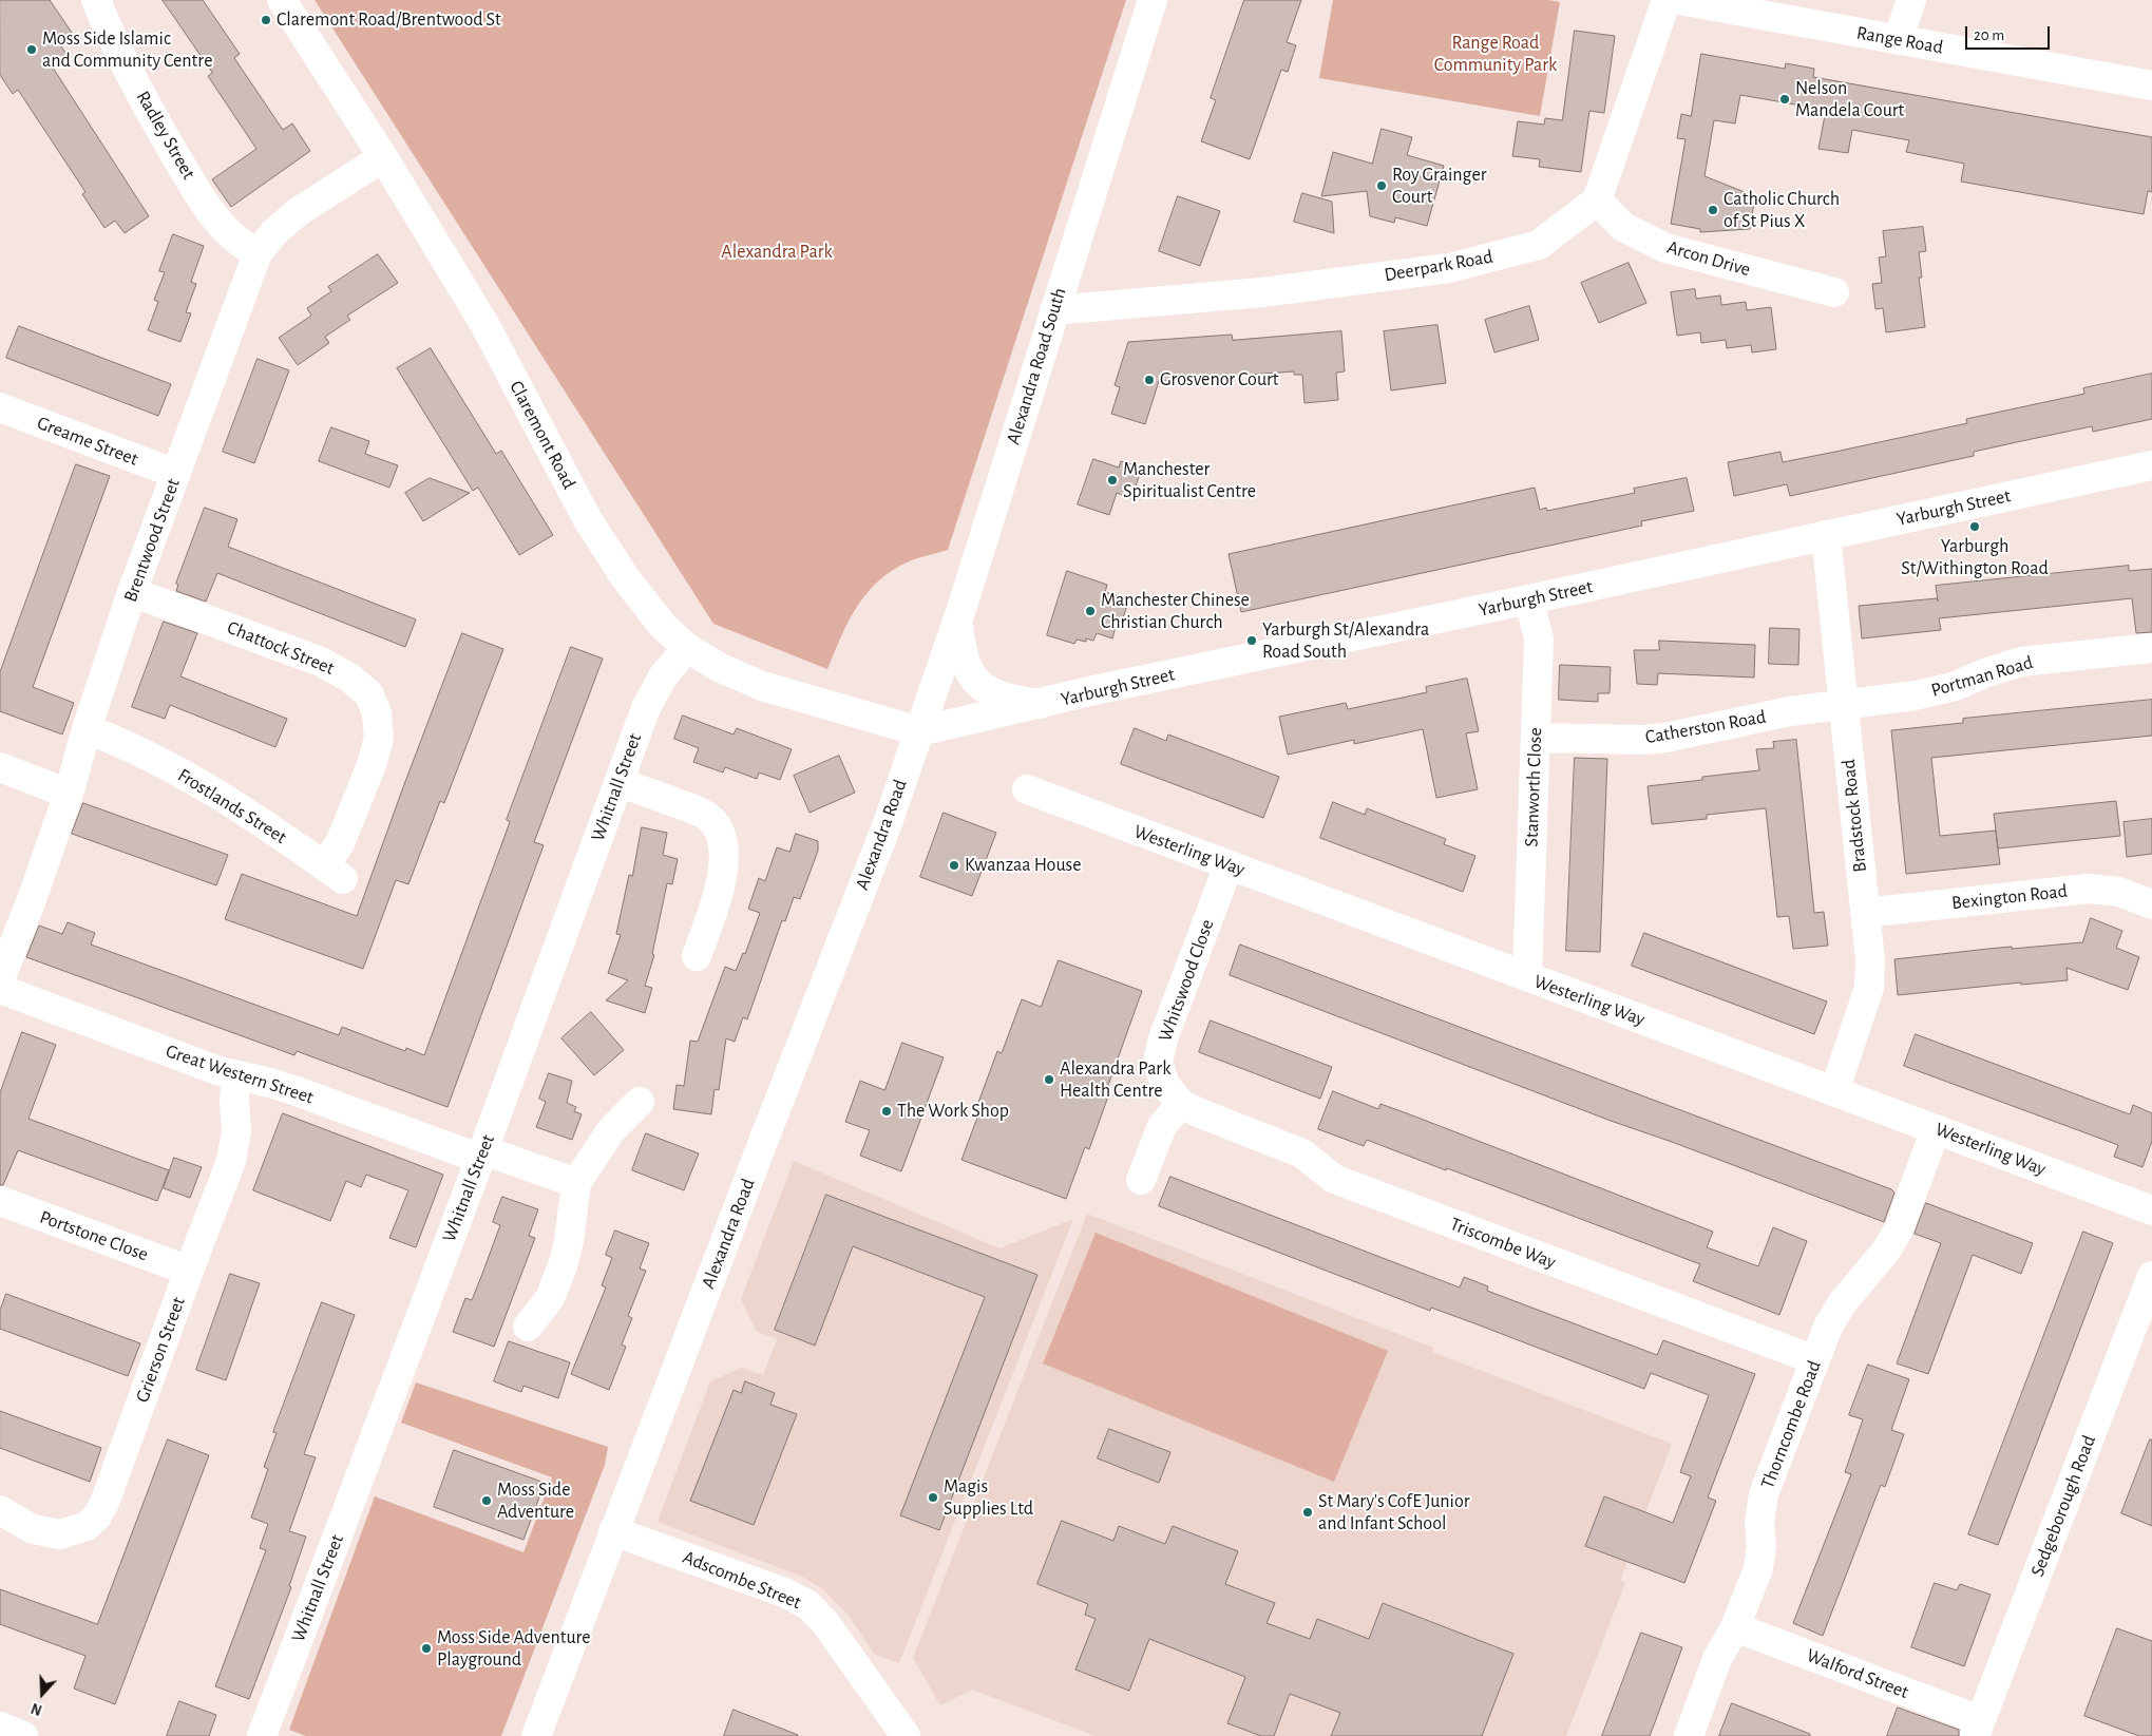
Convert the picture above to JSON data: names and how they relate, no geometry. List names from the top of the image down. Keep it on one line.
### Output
{"streets":{"street":["Range Road","Radley Street","Arcon Drive","Deerpark Road","Alexandra Road South","Claremont Road","Greame Street","Yarburgh Street","Brentwood Street","Chattock Street","Portman Road","Catherston Road","Whitnall Street","Stanworth Close","Frostlands Street","Bradstock Road","Alexandra Road","Westerling Way","Bexington Road","Whitswood Close","Great Western Street","Portstone Close","Triscombe Way","Grierson Street","Thorncombe Road","Sedgeborough Road","Adscombe Street","Walford Street"]},"crossings":[["Radley Street","Brentwood Street"],["Arcon Drive","Deerpark Road"],["Deerpark Road","Alexandra Road South"],["Alexandra Road South","Claremont Road"],["Alexandra Road South","Yarburgh Street"],["Alexandra Road South","Alexandra Road"],["Claremont Road","Yarburgh Street"],["Claremont Road","Brentwood Street"],["Claremont Road","Whitnall Street"],["Claremont Road","Alexandra Road"],["Greame Street","Brentwood Street"],["Yarburgh Street","Stanworth Close"],["Yarburgh Street","Bradstock Road"],["Yarburgh Street","Alexandra Road"],["Brentwood Street","Chattock Street"],["Brentwood Street","Frostlands Street"],["Chattock Street","Frostlands Street"],["Portman Road","Catherston Road"],["Portman Road","Bradstock Road"],["Catherston Road","Stanworth Close"],["Catherston Road","Bradstock Road"],["Whitnall Street","Great Western Street"],["Stanworth Close","Westerling Way"],["Bradstock Road","Westerling Way"],["Bradstock Road","Bexington Road"],["Alexandra Road","Adscombe Street"],["Westerling Way","Whitswood Close"],["Westerling Way","Thorncombe Road"],["Whitswood Close","Triscombe Way"],["Great Western Street","Grierson Street"],["Portstone Close","Grierson Street"],["Triscombe Way","Thorncombe Road"],["Thorncombe Road","Walford Street"],["Sedgeborough Road","Walford Street"]],"parks":["Range Road Community Park","Alexandra Park"],"places":["Claremont Road/Brentwood St","Moss Side Islamic and Community Centre","Nelson Mandela Court","Roy Grainger Court","Catholic Church of St Pius X","Grosvenor Court","Manchester Spiritualist Centre","Yarburgh St/Withington Road","Manchester Chinese Christian Church","Yarburgh St/Alexandra Road South","Kwanzaa House","Alexandra Park Health Centre","The Work Shop","Magis Supplies Ltd","Moss Side Adventure","St Mary's CofE Junior and Infant School","Moss Side Adventure Playground"],"scale_bar":"20 m","north":"bottom"}
